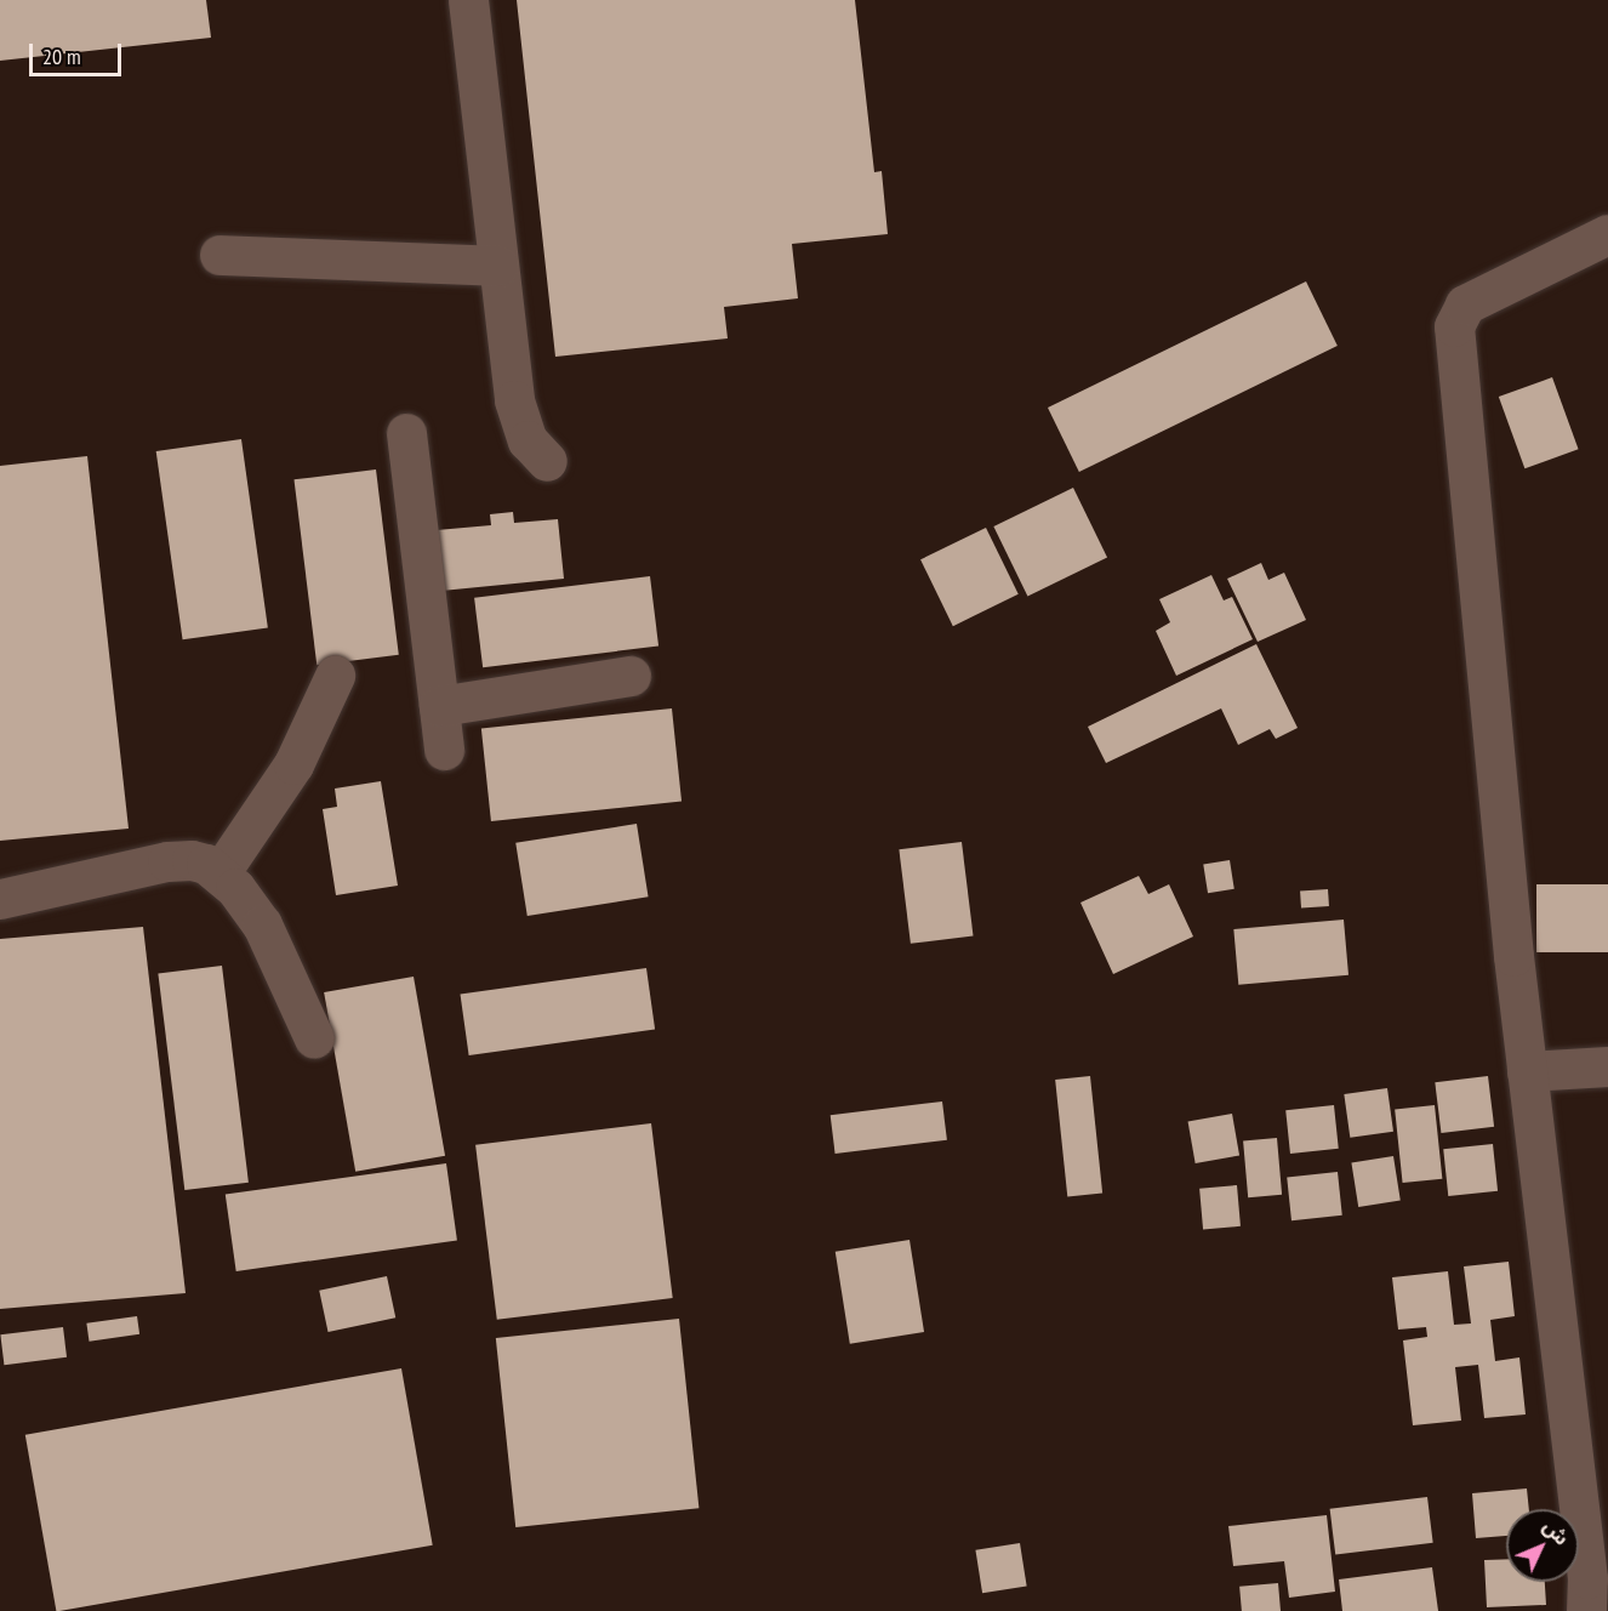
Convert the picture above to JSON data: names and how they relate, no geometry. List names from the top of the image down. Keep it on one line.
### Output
{"scale_bar":"20 m","north":"top right"}
